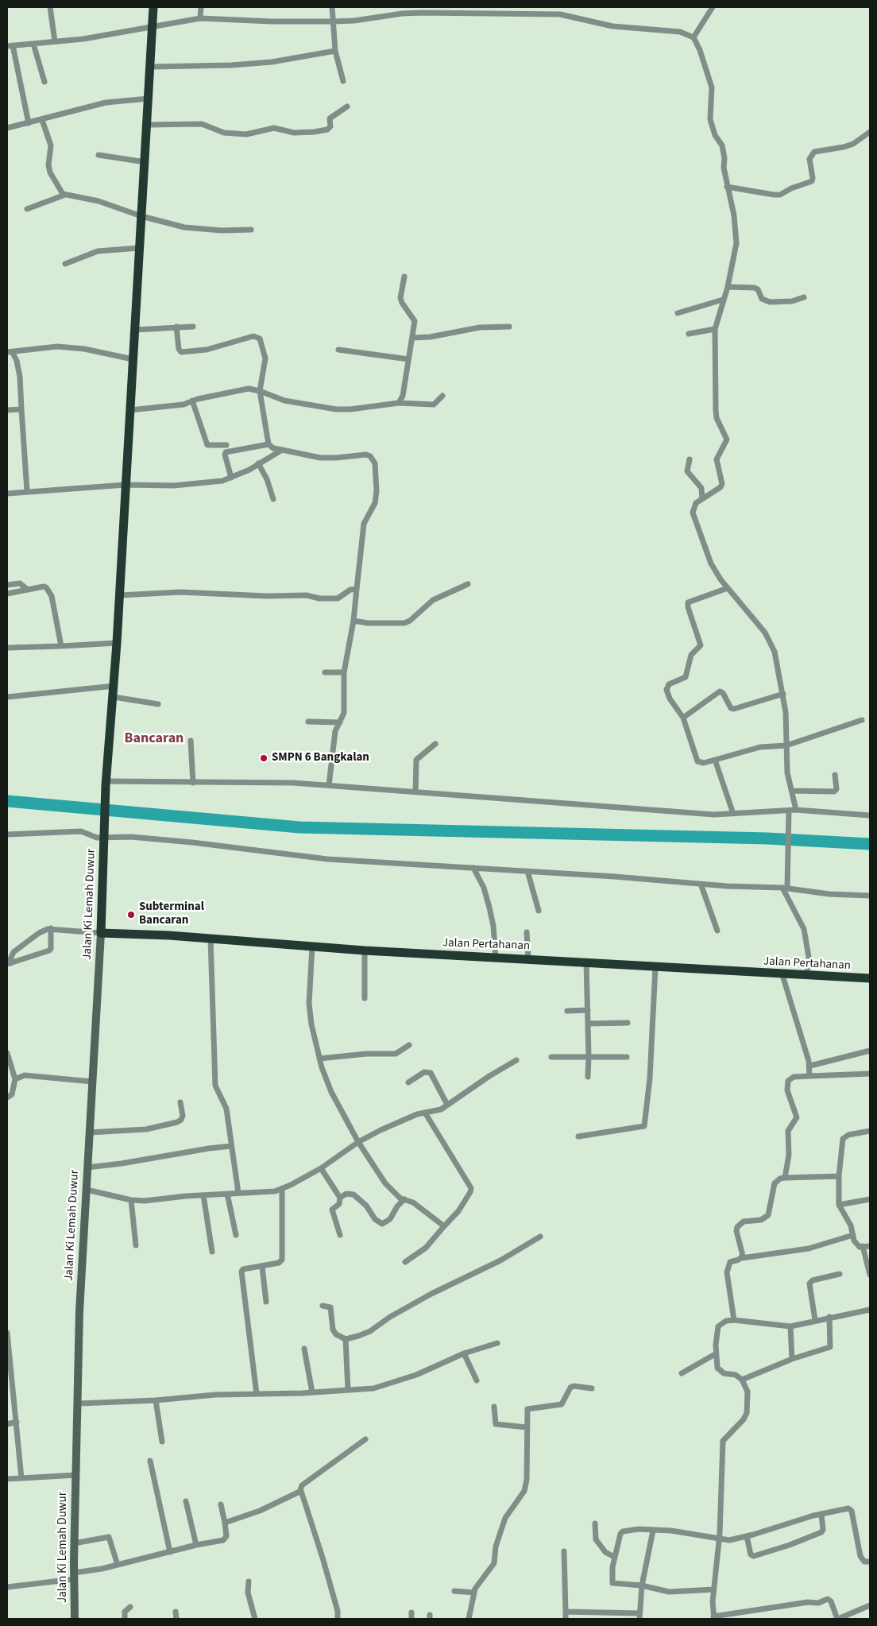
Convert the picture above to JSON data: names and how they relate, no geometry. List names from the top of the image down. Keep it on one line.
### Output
{"streets":{"highway":["Jalan Ki Lemah Duwur","Jalan Pertahanan"]},"crossings":[["Jalan Ki Lemah Duwur","Jalan Pertahanan"]],"districts":["Bancaran"],"places":["SMPN 6 Bangkalan","Subterminal Bancaran"]}
